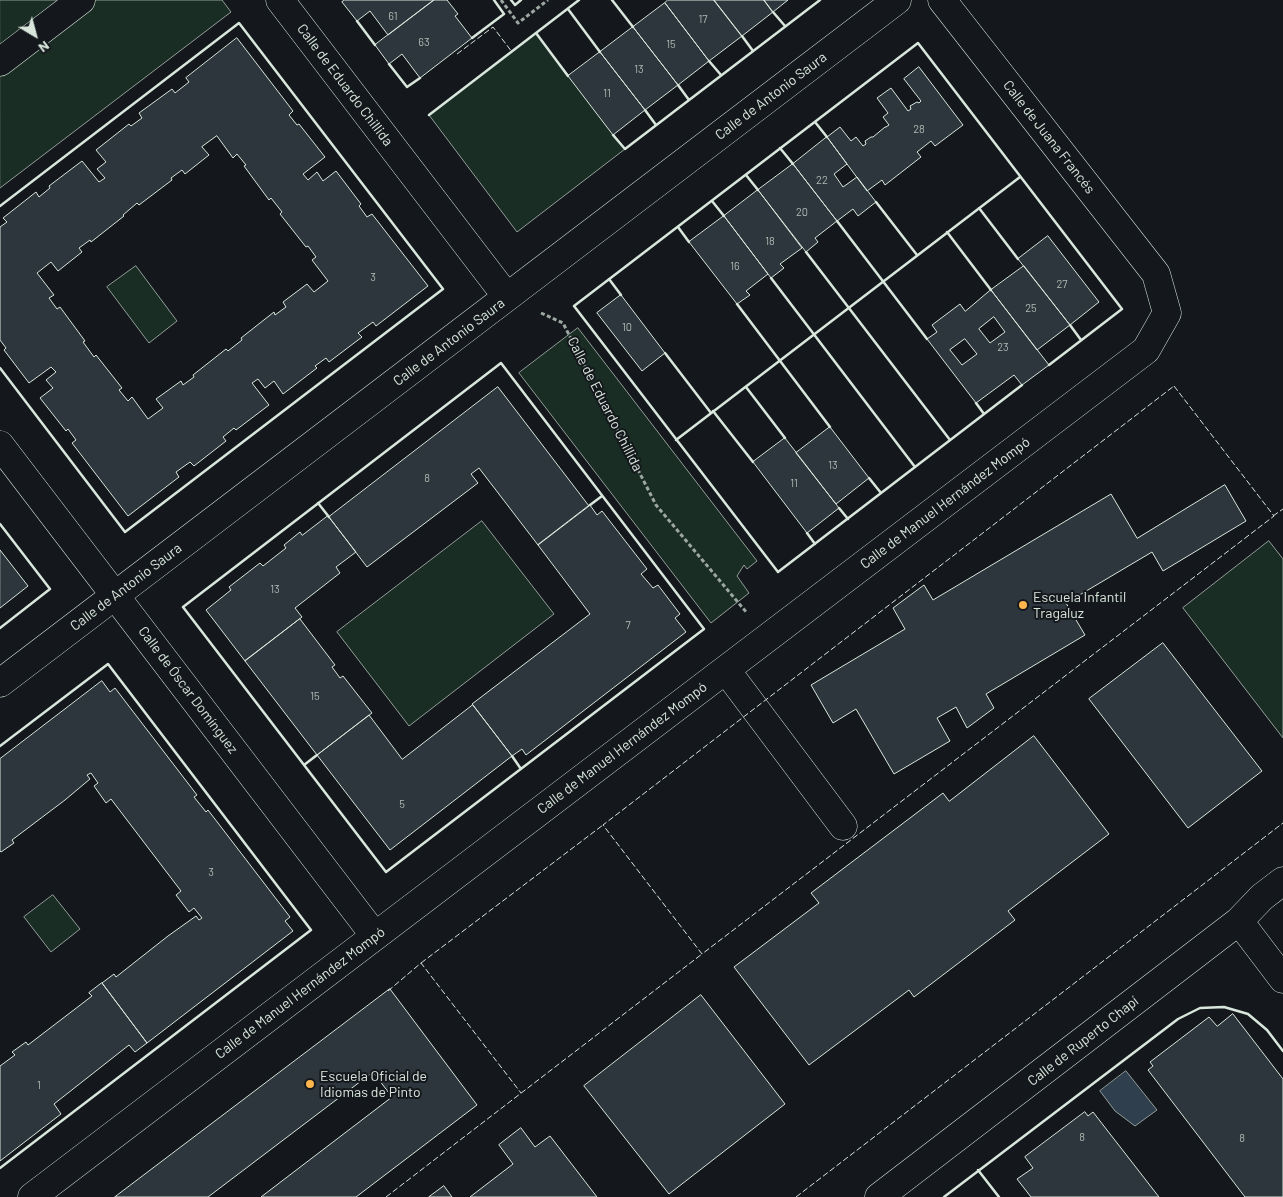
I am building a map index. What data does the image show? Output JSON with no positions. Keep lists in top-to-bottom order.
{
  "streets": {
    "street": [
      "Calle de Eduardo Chillida",
      "Calle de Antonio Saura",
      "Calle de Juana Francés",
      "Calle de Manuel Hernández Mompó",
      "Calle de Óscar Domínguez",
      "Calle de Ruperto Chapí"
    ]
  },
  "crossings": [
    ["Calle de Eduardo Chillida", "Calle de Antonio Saura"],
    ["Calle de Eduardo Chillida", "Calle de Manuel Hernández Mompó"],
    ["Calle de Antonio Saura", "Calle de Óscar Domínguez"],
    ["Calle de Juana Francés", "Calle de Manuel Hernández Mompó"],
    ["Calle de Manuel Hernández Mompó", "Calle de Óscar Domínguez"]
  ],
  "places": ["Escuela Infantil Tragaluz", "Escuela Oficial de Idiomas de Pinto"],
  "house_numbers": [
    "61",
    "17",
    "63",
    "15",
    "13",
    "11",
    "28",
    "22",
    "20",
    "18",
    "16",
    "3",
    "27",
    "25",
    "10",
    "23",
    "13",
    "8",
    "11",
    "13",
    "7",
    "15",
    "5",
    "3",
    "1",
    "8",
    "8"
  ],
  "north": "bottom right"
}
